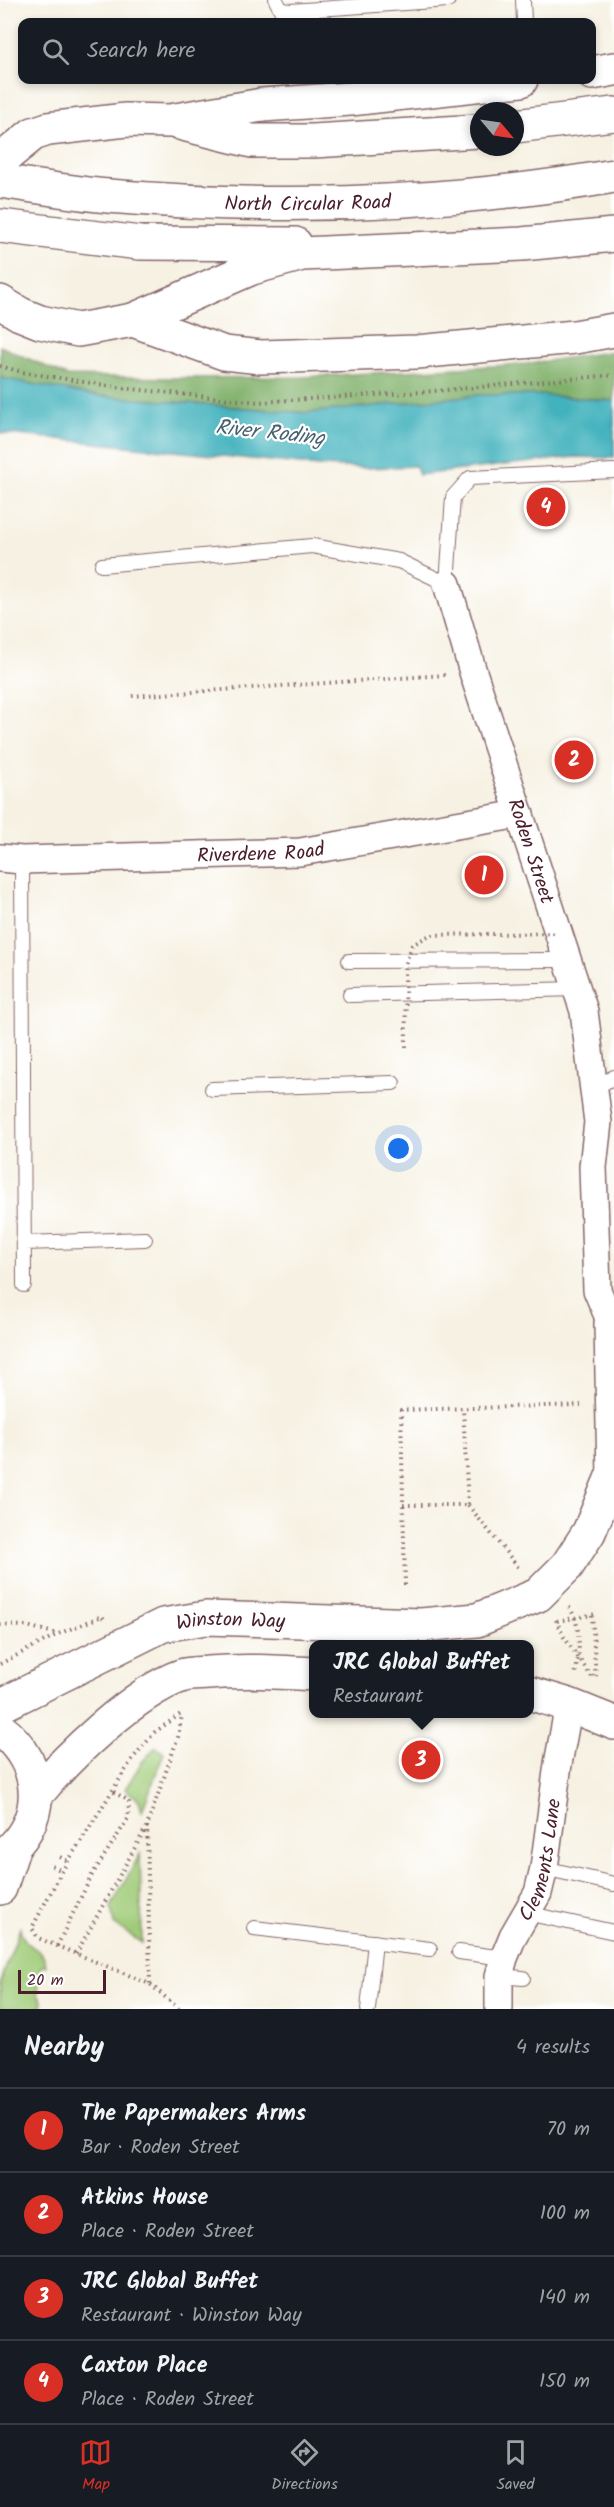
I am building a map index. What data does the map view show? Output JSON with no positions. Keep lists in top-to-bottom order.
{
  "streets": {
    "main road": ["North Circular Road", "Winston Way"],
    "street": ["Riverdene Road", "Roden Street", "Clements Lane"]
  },
  "crossings": [
    ["Riverdene Road", "Roden Street"]
  ],
  "water": ["River Roding"],
  "scale_bar": "20 m",
  "north": "bottom right",
  "page": {
    "search": "Search here",
    "pins": [
      "4",
      "2",
      "1",
      "3"
    ],
    "popup": ["JRC Global Buffet", "Restaurant"],
    "scale": "20 m",
    "heading": ["Nearby", "4 results"],
    "list": [
      {
        "mark": "1",
        "name": "The Papermakers Arms",
        "note": "Bar · Roden Street",
        "value": "70 m"
      },
      {
        "mark": "2",
        "name": "Atkins House",
        "note": "Place · Roden Street",
        "value": "100 m"
      },
      {
        "mark": "3",
        "name": "JRC Global Buffet",
        "note": "Restaurant · Winston Way",
        "value": "140 m"
      },
      {
        "mark": "4",
        "name": "Caxton Place",
        "note": "Place · Roden Street",
        "value": "150 m"
      }
    ],
    "nav": ["Map", "Directions", "Saved"]
  }
}
